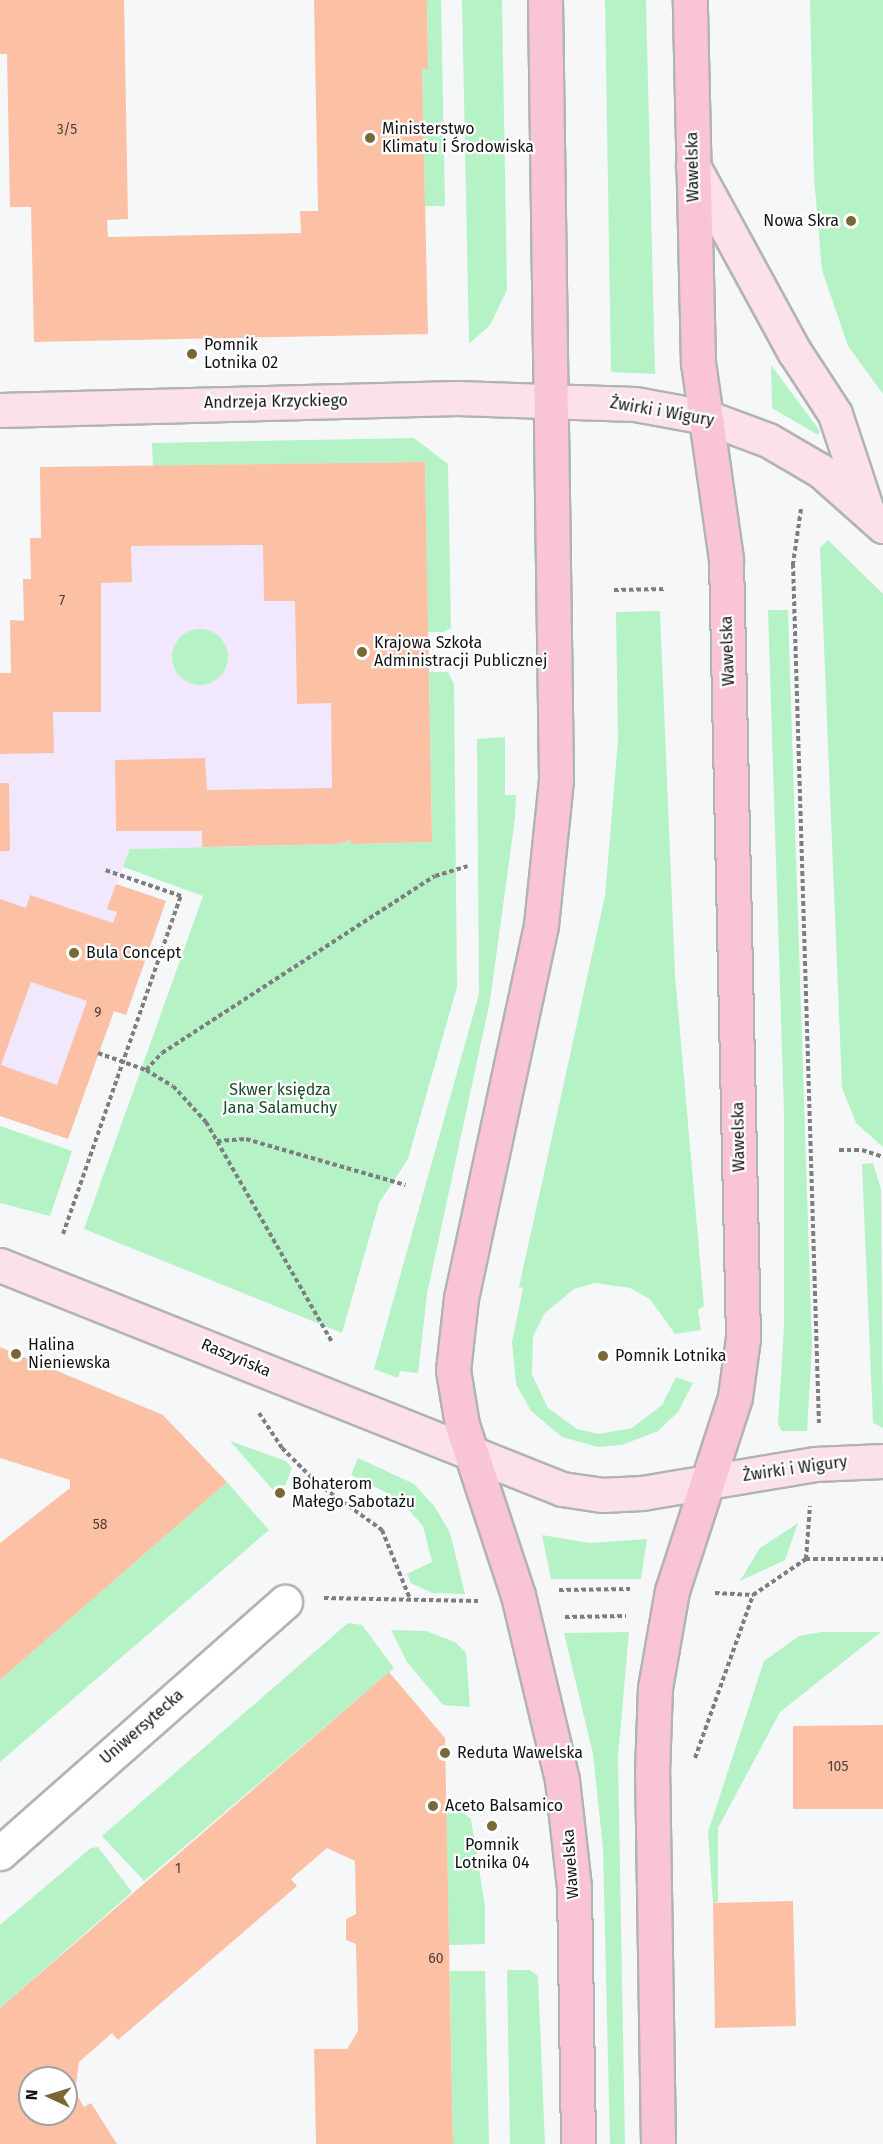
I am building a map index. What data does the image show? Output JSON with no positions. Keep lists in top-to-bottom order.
{
  "streets": {
    "main road": [
      "Wawelska",
      "Andrzeja Krzyckiego",
      "Żwirki i Wigury",
      "Raszyńska"
    ],
    "street": ["Uniwersytecka"]
  },
  "crossings": [
    ["Wawelska", "Andrzeja Krzyckiego"],
    ["Wawelska", "Żwirki i Wigury"],
    ["Wawelska", "Raszyńska"],
    ["Andrzeja Krzyckiego", "Żwirki i Wigury"],
    ["Żwirki i Wigury", "Raszyńska"]
  ],
  "parks": ["Skwer księdza Jana Salamuchy"],
  "places": [
    "Ministerstwo Klimatu i Środowiska",
    "Nowa Skra",
    "Pomnik Lotnika 02",
    "Krajowa Szkoła Administracji Publicznej",
    "Bula Concept",
    "Halina Nieniewska",
    "Pomnik Lotnika",
    "Bohaterom Małego Sabotażu",
    "Reduta Wawelska",
    "Aceto Balsamico",
    "Pomnik Lotnika 04"
  ],
  "house_numbers": [
    "3/5",
    "7",
    "9",
    "58",
    "105",
    "1",
    "60"
  ],
  "north": "left"
}
